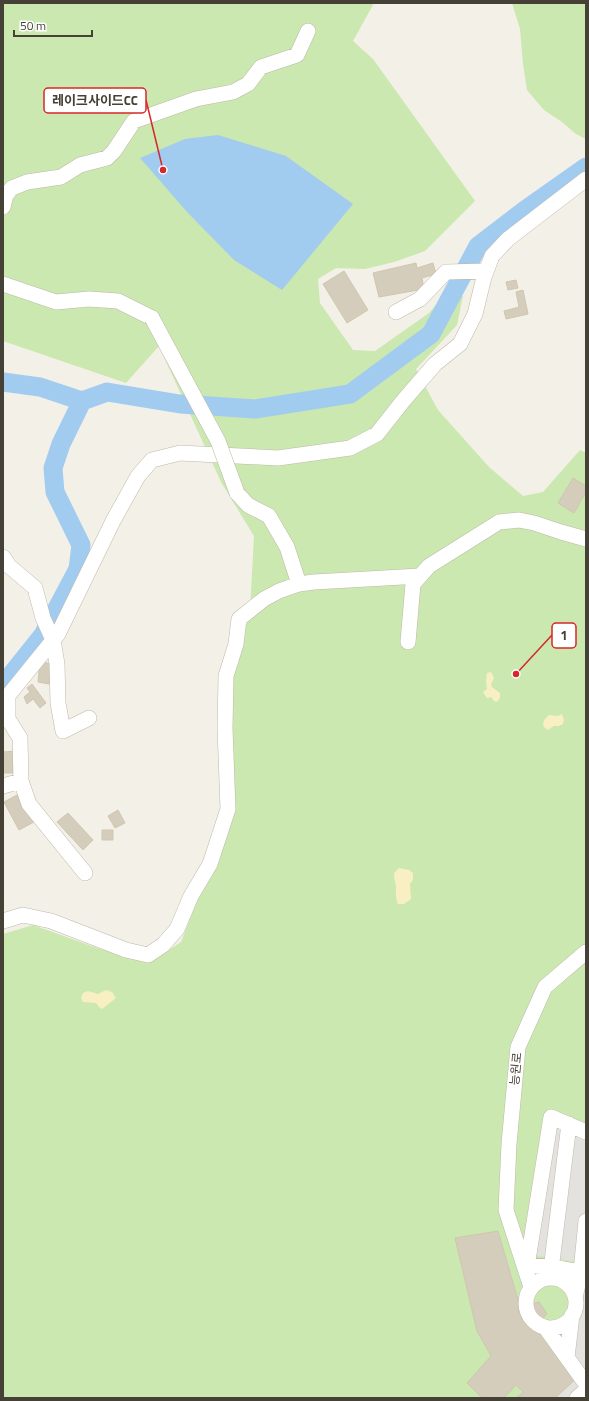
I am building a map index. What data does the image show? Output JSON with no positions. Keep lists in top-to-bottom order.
{
  "streets": {
    "street": ["능원로"]
  },
  "places": ["레이크사이드CC", "1"],
  "scale_bar": "50 m"
}
